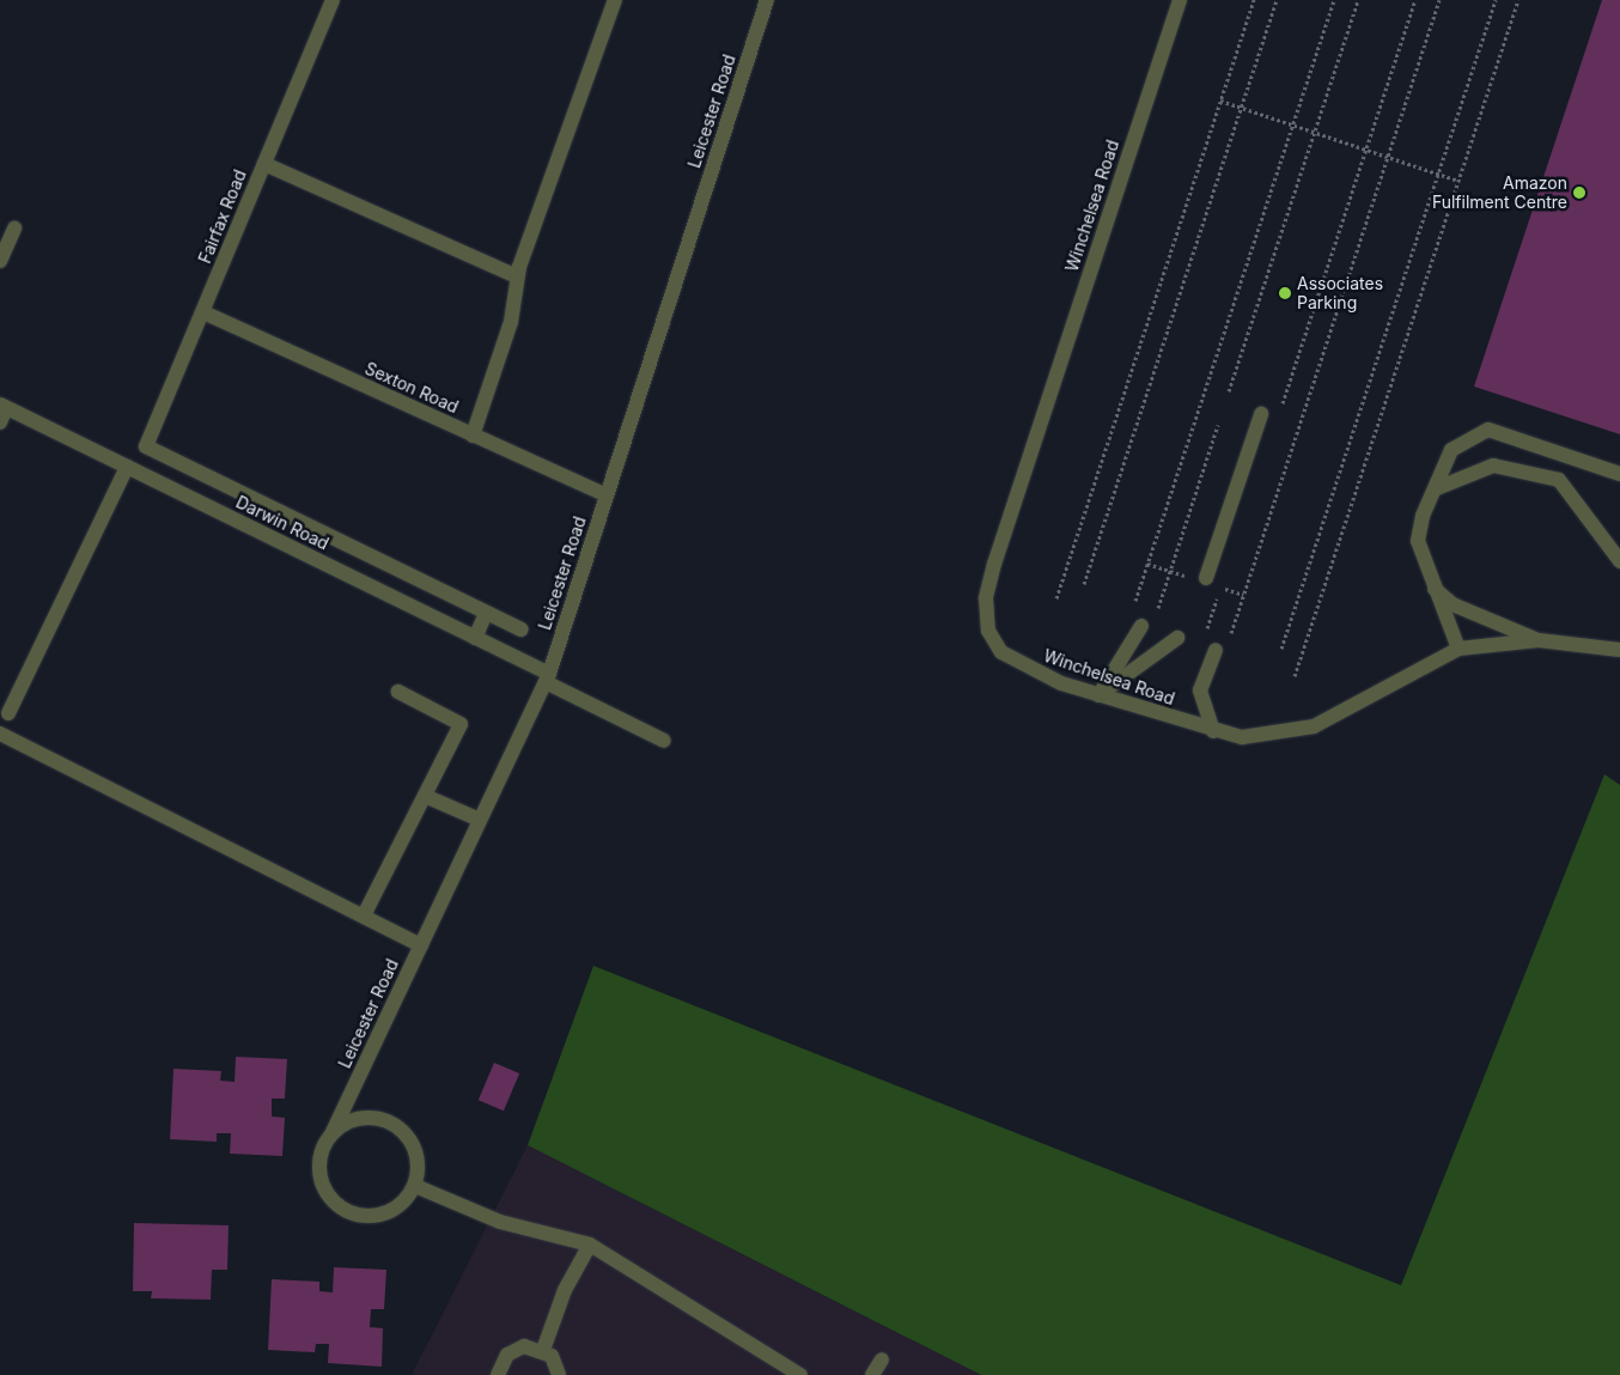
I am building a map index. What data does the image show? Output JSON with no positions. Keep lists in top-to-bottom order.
{
  "streets": {
    "street": [
      "Leicester Road",
      "Winchelsea Road",
      "Fairfax Road",
      "Sexton Road",
      "Darwin Road"
    ]
  },
  "crossings": [
    ["Leicester Road", "Sexton Road"],
    ["Leicester Road", "Darwin Road"],
    ["Fairfax Road", "Sexton Road"]
  ],
  "places": ["Amazon Fulfilment Centre", "Associates Parking"]
}
